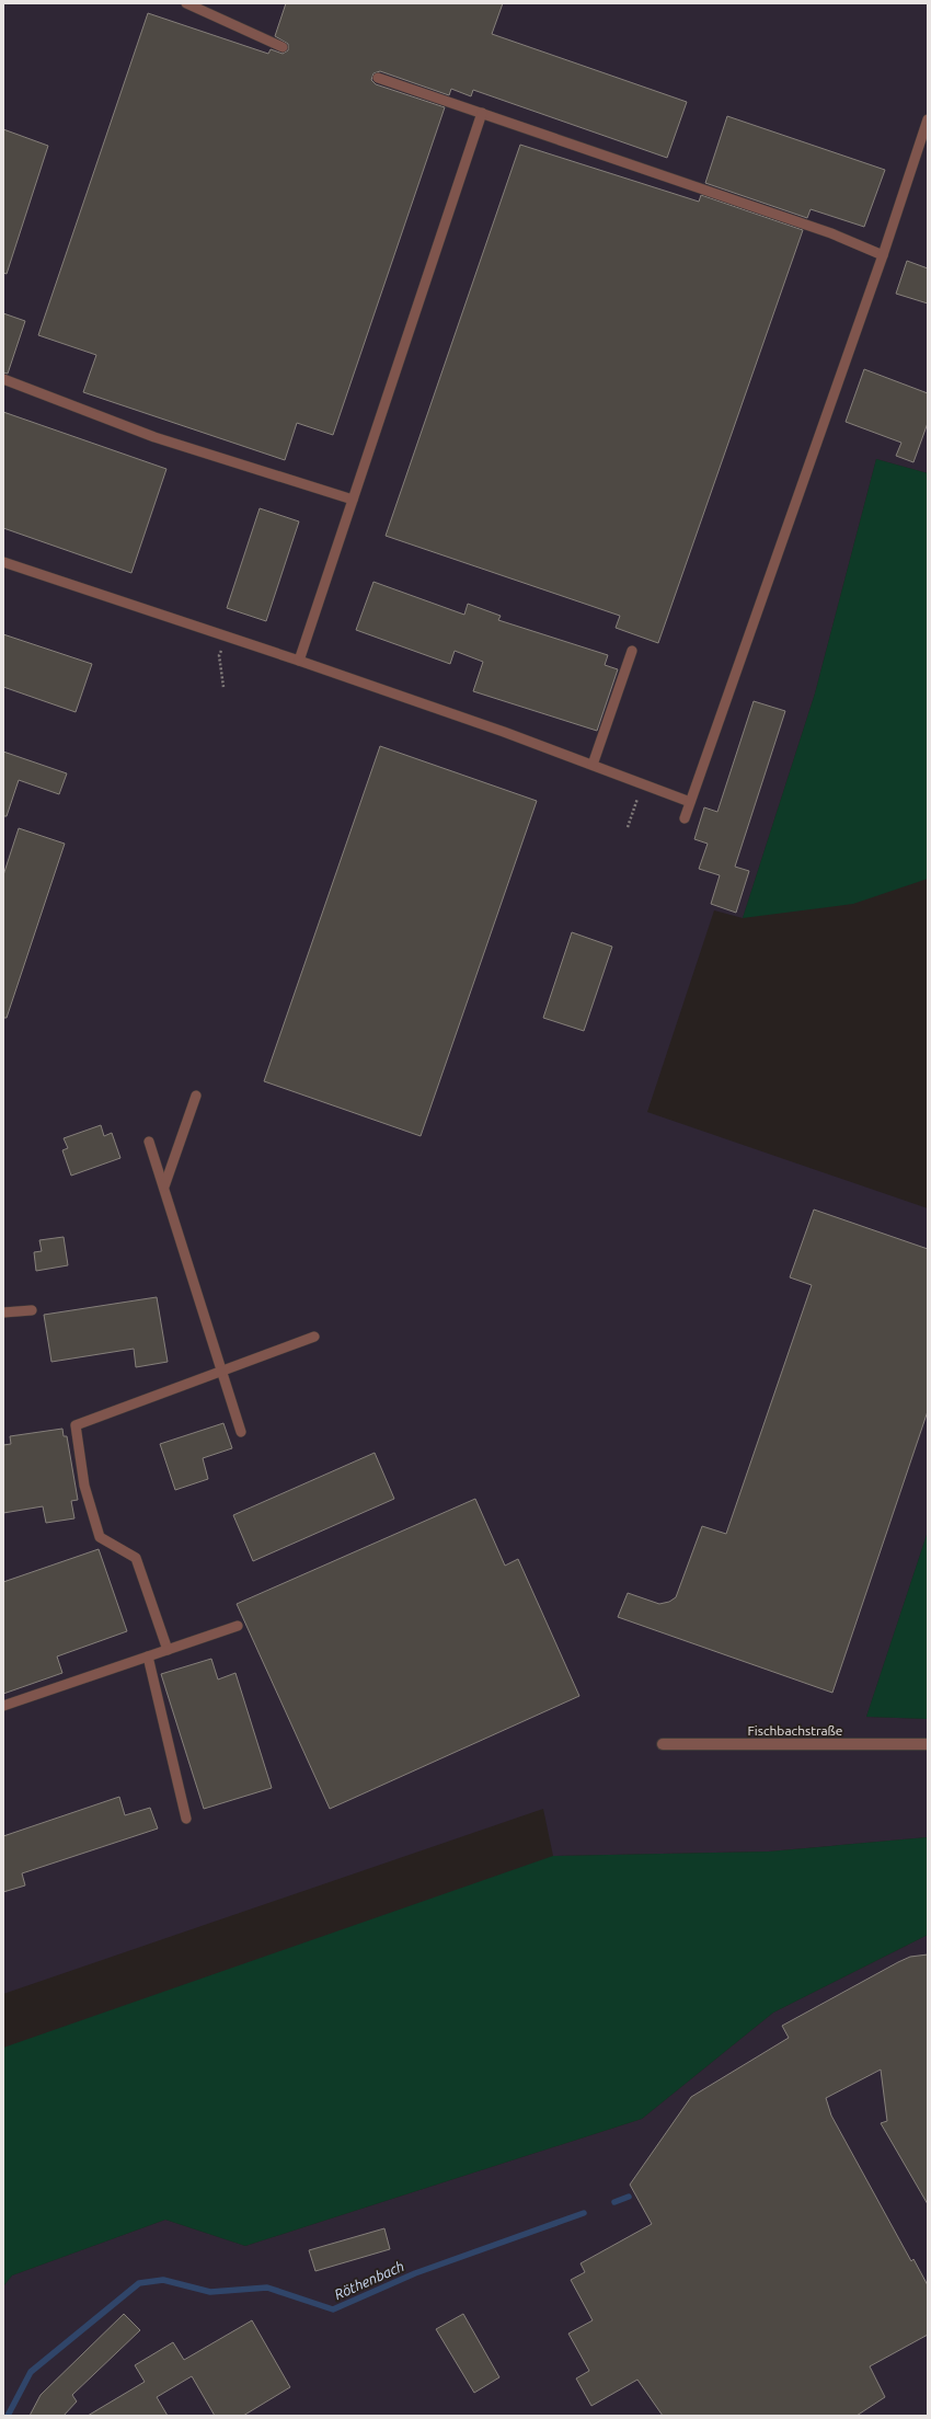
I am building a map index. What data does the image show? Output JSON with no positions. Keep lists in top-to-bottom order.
{
  "streets": {
    "street": ["Fischbachstraße"]
  },
  "water": ["Röthenbach"]
}
